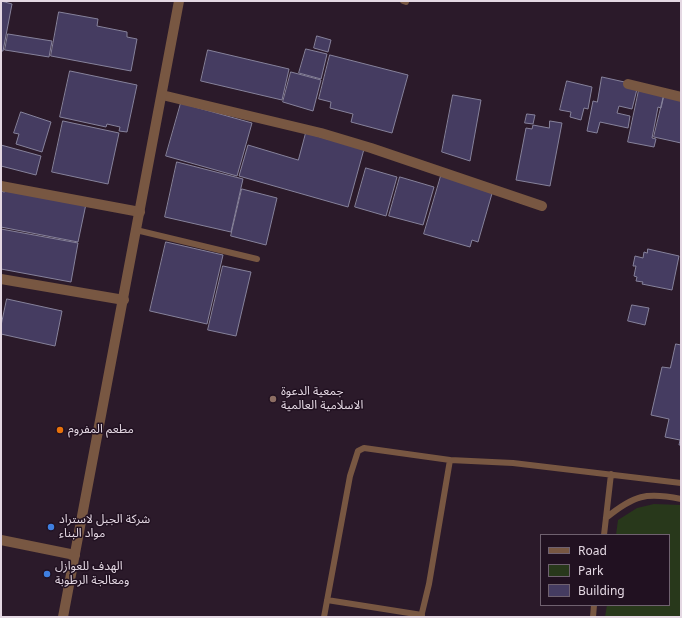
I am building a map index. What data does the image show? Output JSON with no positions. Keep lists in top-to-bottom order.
{
  "places": [
    "جمعية الدعوة الاسلامية العالمية",
    "مطعم المفروم",
    "شركة الجبل لاستراد مواد البناء",
    "الهدف للعوازل ومعالجة الرطوبة"
  ],
  "legend": ["Road", "Park", "Building"]
}
